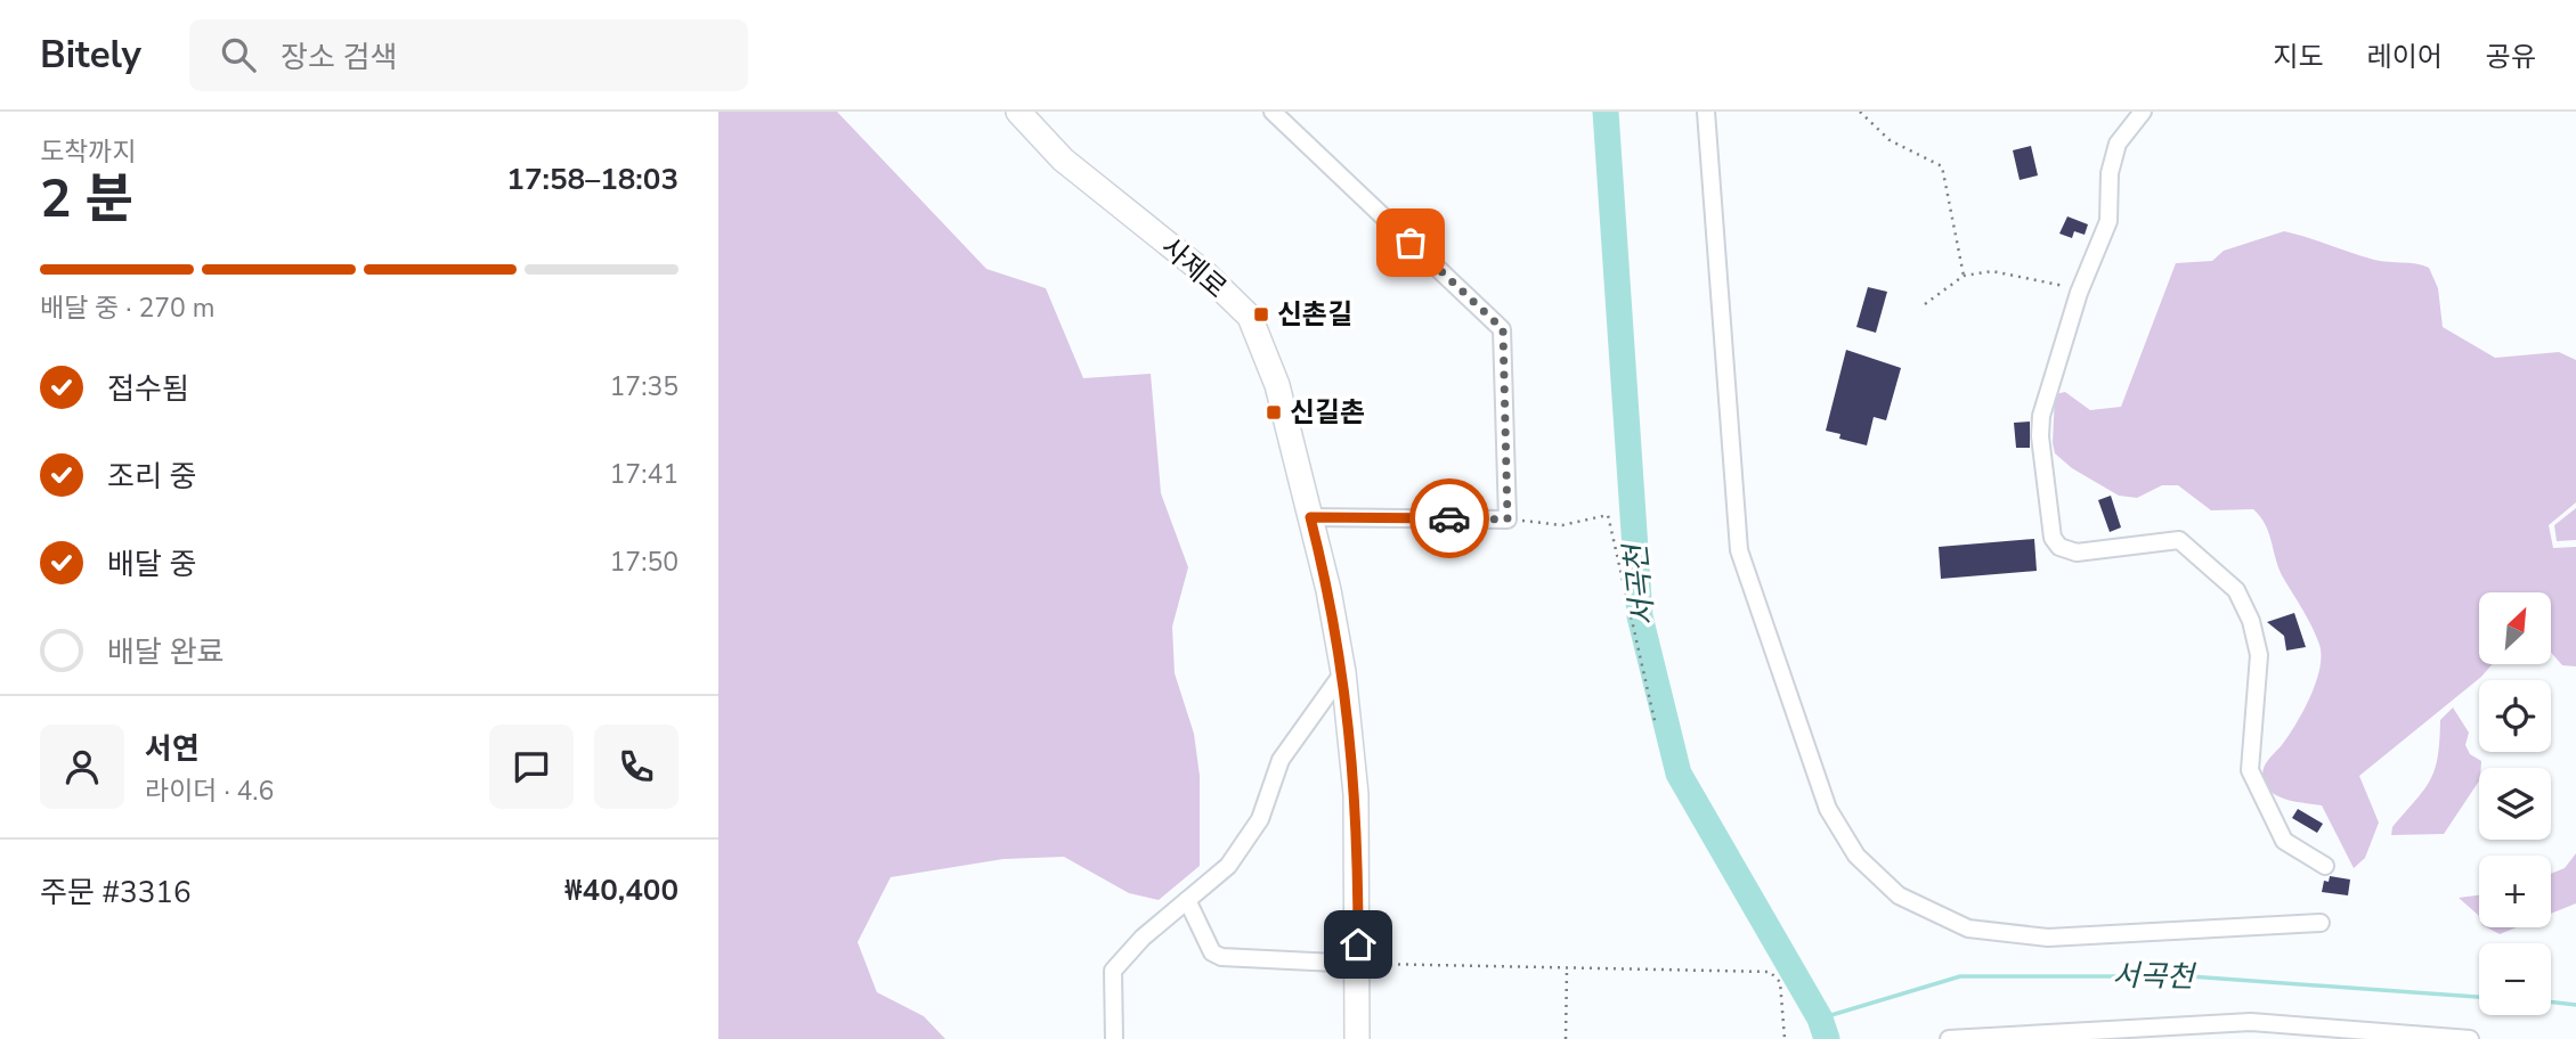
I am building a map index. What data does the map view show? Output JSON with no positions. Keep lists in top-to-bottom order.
{
  "streets": {
    "street": ["사제로"]
  },
  "water": ["서곡천"],
  "places": {
    "transit": ["신촌길", "신길촌"]
  },
  "north": "top right",
  "page": {
    "header": "Bitely",
    "search": "장소 검색",
    "nav": ["지도", "레이어", "공유"],
    "heading": ["2 분", "도착까지", "17:58–18:03"],
    "panel": [
      "서연",
      "라이더 · 4.6",
      "주문 #3316",
      "₩40,400"
    ],
    "bar": "배달 중 · 270 m",
    "list": [
      ["접수됨", "17:35"],
      ["조리 중", "17:41"],
      ["배달 중", "17:50"],
      "배달 완료"
    ],
    "map_buttons": ["+", "−"]
  }
}
